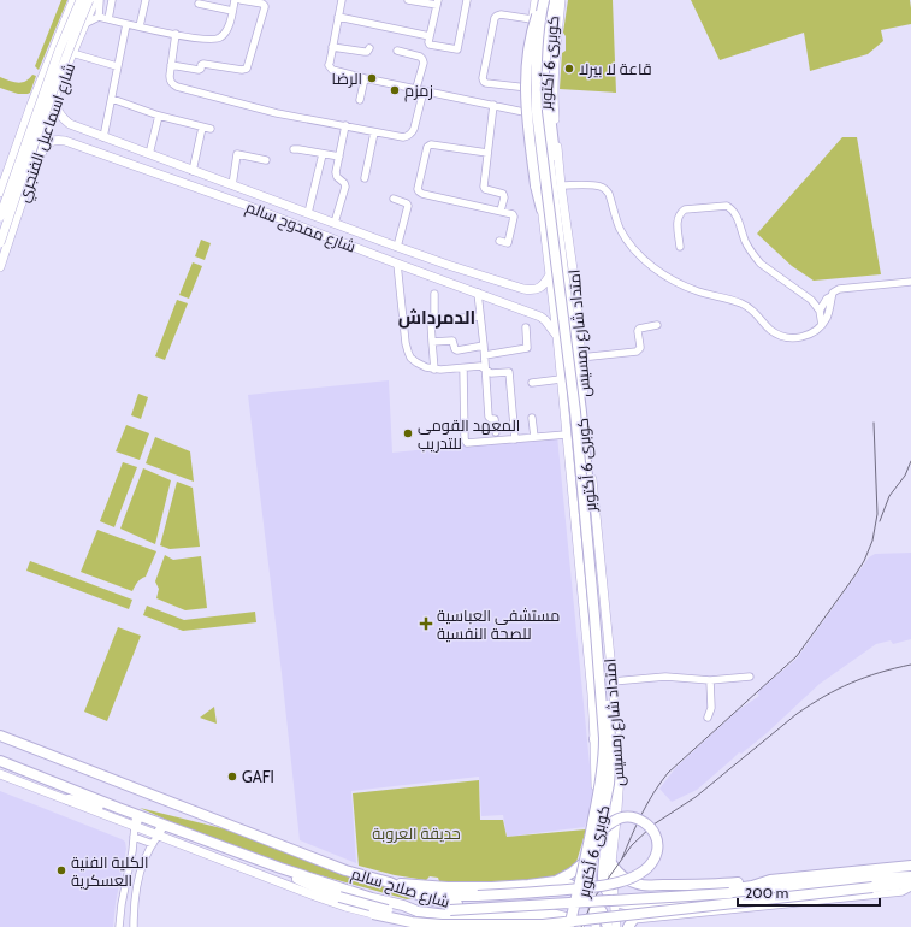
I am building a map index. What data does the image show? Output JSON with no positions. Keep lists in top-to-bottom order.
{
  "streets": {
    "highway": ["كوبرى 6 أكتوبر", "شارع صلاح سالم"],
    "main road": ["شارع اسماعيل الفنجري", "شارع ممدوح سالم", "امتداد شارع رمسيس"]
  },
  "crossings": [
    ["كوبرى 6 أكتوبر", "امتداد شارع رمسيس"],
    ["شارع اسماعيل الفنجري", "شارع ممدوح سالم"],
    ["شارع ممدوح سالم", "امتداد شارع رمسيس"]
  ],
  "districts": ["الدمرداش"],
  "parks": ["حديقة العروبة"],
  "places": {
    "other": [
      "قاعة لا بيرلا",
      "الرضا",
      "زمزم",
      "المعهد القومى للتدريب",
      "GAFI",
      "الكلية الفنية العسكرية"
    ],
    "health": ["مستشفى العباسية للصحة النفسية"]
  },
  "scale_bar": "200 m"
}
